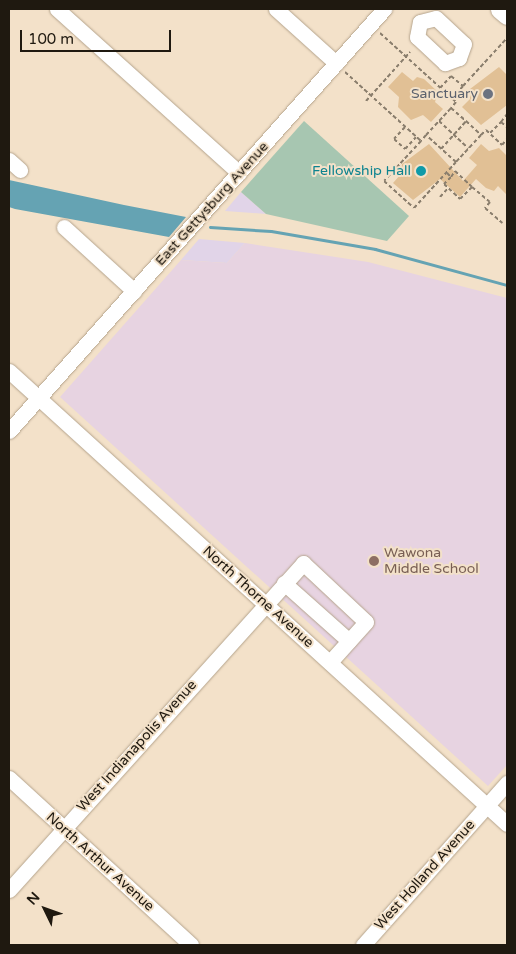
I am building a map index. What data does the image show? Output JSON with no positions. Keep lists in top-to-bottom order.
{
  "streets": {
    "street": [
      "East Gettysburg Avenue",
      "North Thorne Avenue",
      "West Indianapolis Avenue",
      "North Arthur Avenue",
      "West Holland Avenue"
    ]
  },
  "crossings": [
    ["East Gettysburg Avenue", "North Thorne Avenue"],
    ["North Thorne Avenue", "West Indianapolis Avenue"],
    ["North Thorne Avenue", "West Holland Avenue"],
    ["West Indianapolis Avenue", "North Arthur Avenue"]
  ],
  "places": ["Sanctuary", "Fellowship Hall", "Wawona Middle School"],
  "scale_bar": "100 m",
  "north": "top left"
}
